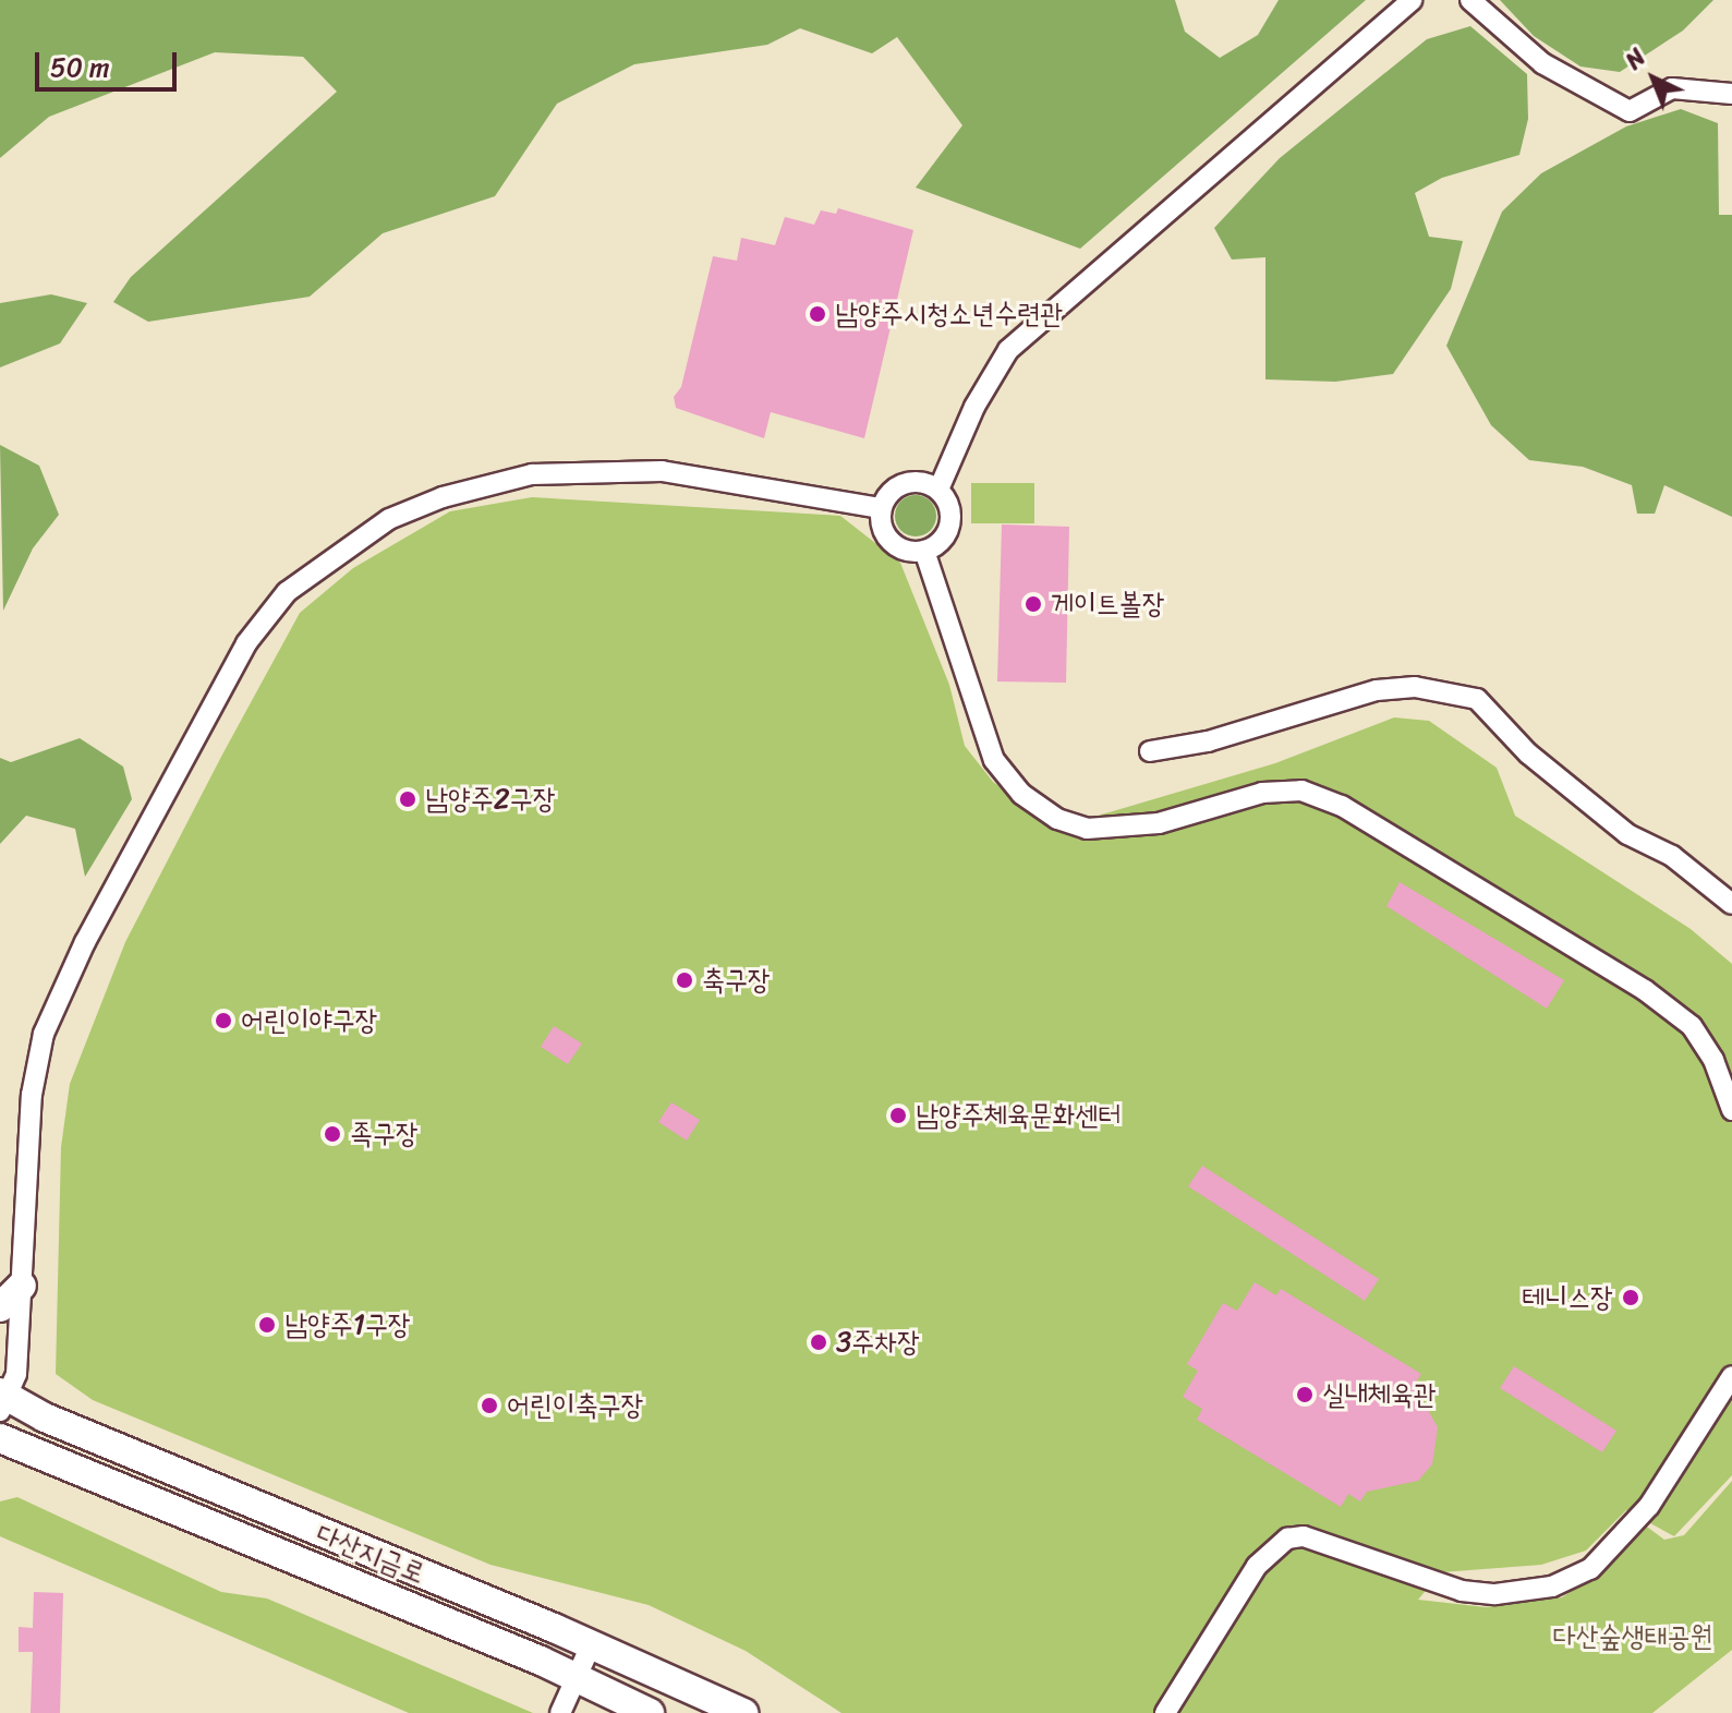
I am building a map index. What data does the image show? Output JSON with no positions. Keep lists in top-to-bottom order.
{
  "streets": {
    "street": ["다산지금로"]
  },
  "parks": ["다산숲생태공원"],
  "places": [
    "남양주시청소년수련관",
    "게이트볼장",
    "남양주2구장",
    "축구장",
    "어린이야구장",
    "남양주체육문화센터",
    "족구장",
    "테니스장",
    "남양주1구장",
    "3주차장",
    "실내체육관",
    "어린이축구장"
  ],
  "scale_bar": "50 m",
  "north": "top left"
}
